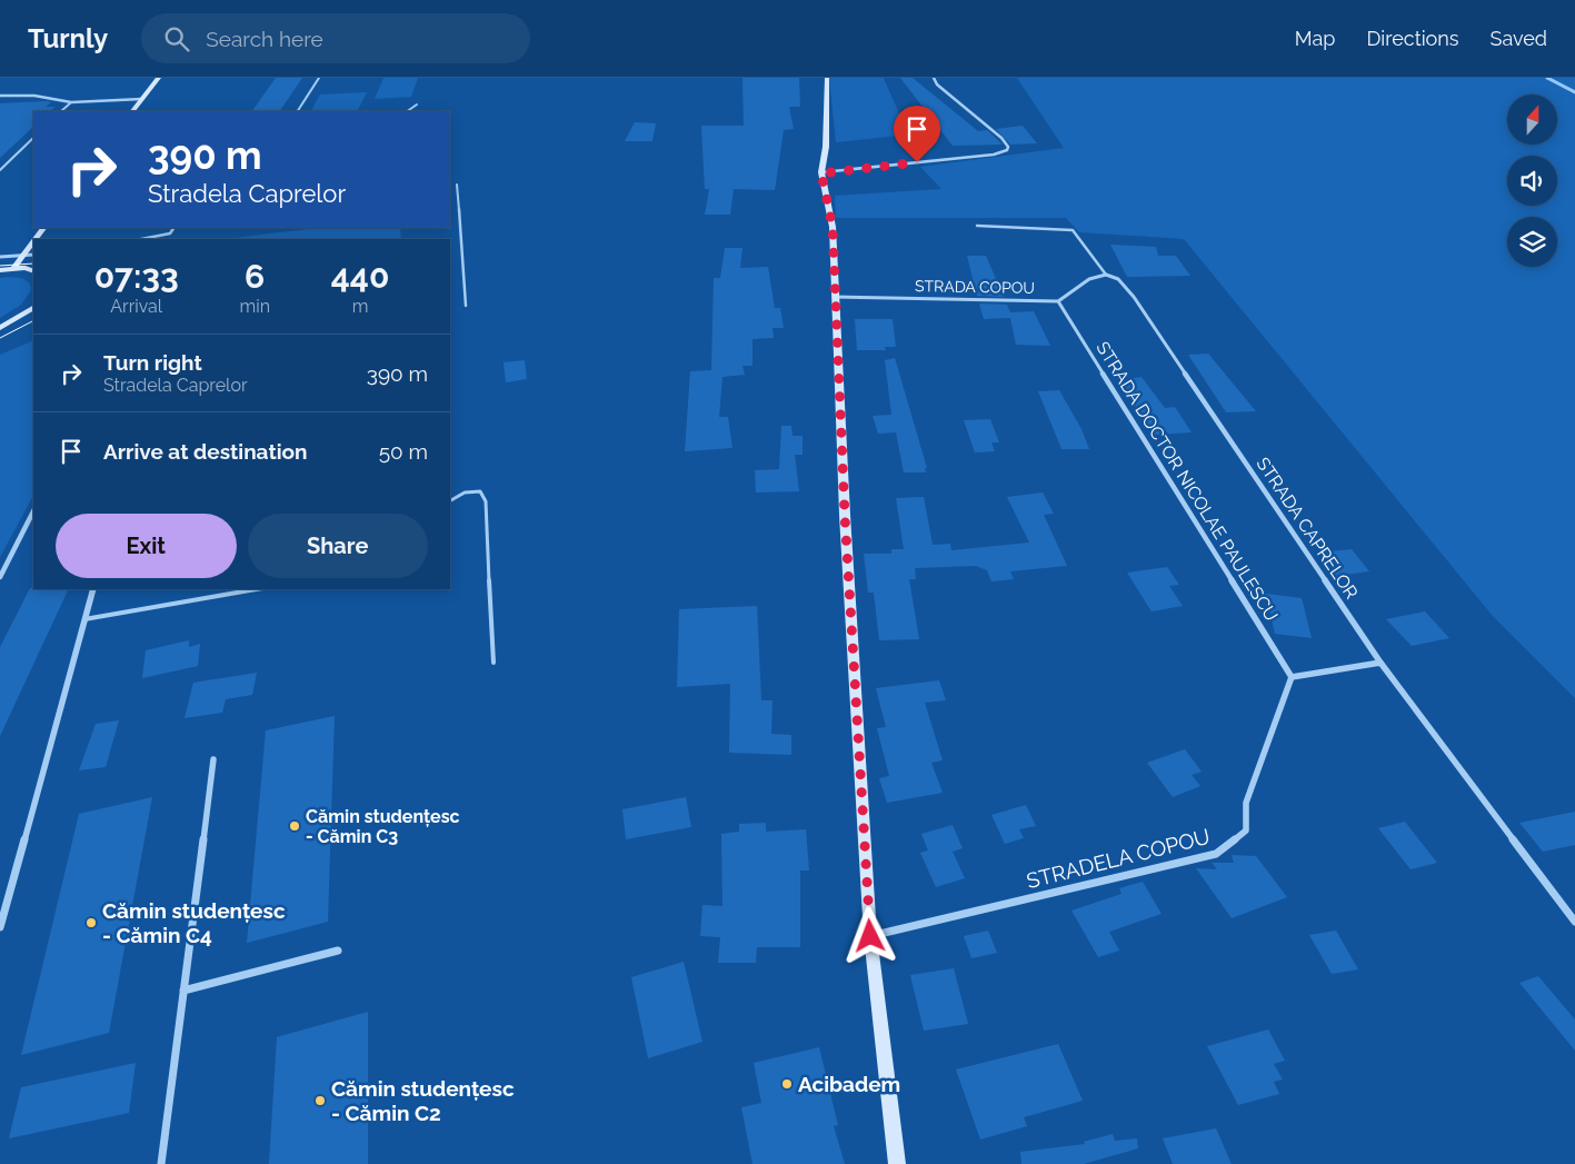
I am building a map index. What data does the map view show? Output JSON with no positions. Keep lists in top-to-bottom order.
{
  "streets": {
    "street": [
      "STRADA COPOU",
      "STRADA DOCTOR NICOLAE PAULESCU",
      "STRADA CAPRELOR",
      "STRADELA COPOU"
    ]
  },
  "crossings": [
    ["STRADA COPOU", "STRADA DOCTOR NICOLAE PAULESCU"],
    ["STRADA COPOU", "STRADA CAPRELOR"],
    ["STRADA DOCTOR NICOLAE PAULESCU", "STRADELA COPOU"]
  ],
  "places": [
    "Cămin studențesc - Cămin C3",
    "Cămin studențesc - Cămin C4",
    "Acibadem",
    "Cămin studențesc - Cămin C2"
  ],
  "north": "top",
  "page": {
    "header": "Turnly",
    "search": "Search here",
    "nav": ["Map", "Directions", "Saved"],
    "turn": ["390 m", "Stradela Caprelor"],
    "eta": [
      "07:33",
      "Arrival",
      "6",
      "min",
      "440",
      "m"
    ],
    "list": [
      {
        "name": "Turn right",
        "note": "Stradela Caprelor",
        "value": "390 m"
      },
      {
        "name": "Arrive at destination",
        "value": "50 m"
      }
    ],
    "buttons": ["Exit", "Share"]
  }
}
